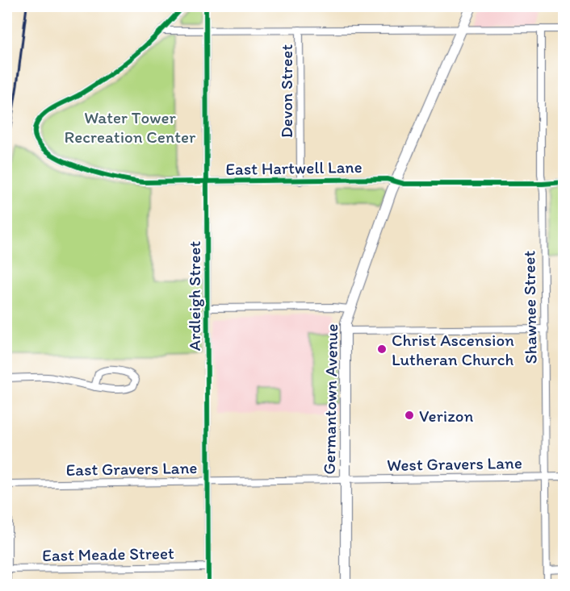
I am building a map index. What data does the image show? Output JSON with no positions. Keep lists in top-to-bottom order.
{
  "streets": {
    "main road": ["Germantown Avenue"],
    "street": [
      "Devon Street",
      "East Hartwell Lane",
      "Ardleigh Street",
      "Shawnee Street",
      "West Gravers Lane",
      "East Gravers Lane",
      "East Meade Street"
    ]
  },
  "crossings": [
    ["Devon Street", "East Hartwell Lane"],
    ["East Hartwell Lane", "Ardleigh Street"],
    ["East Hartwell Lane", "Shawnee Street"],
    ["East Hartwell Lane", "Germantown Avenue"],
    ["Ardleigh Street", "East Gravers Lane"],
    ["Ardleigh Street", "East Meade Street"],
    ["Shawnee Street", "West Gravers Lane"],
    ["Germantown Avenue", "West Gravers Lane"],
    ["Germantown Avenue", "East Gravers Lane"],
    ["West Gravers Lane", "East Gravers Lane"]
  ],
  "parks": ["Water Tower Recreation Center"],
  "places": ["Christ Ascension Lutheran Church", "Verizon"]
}
